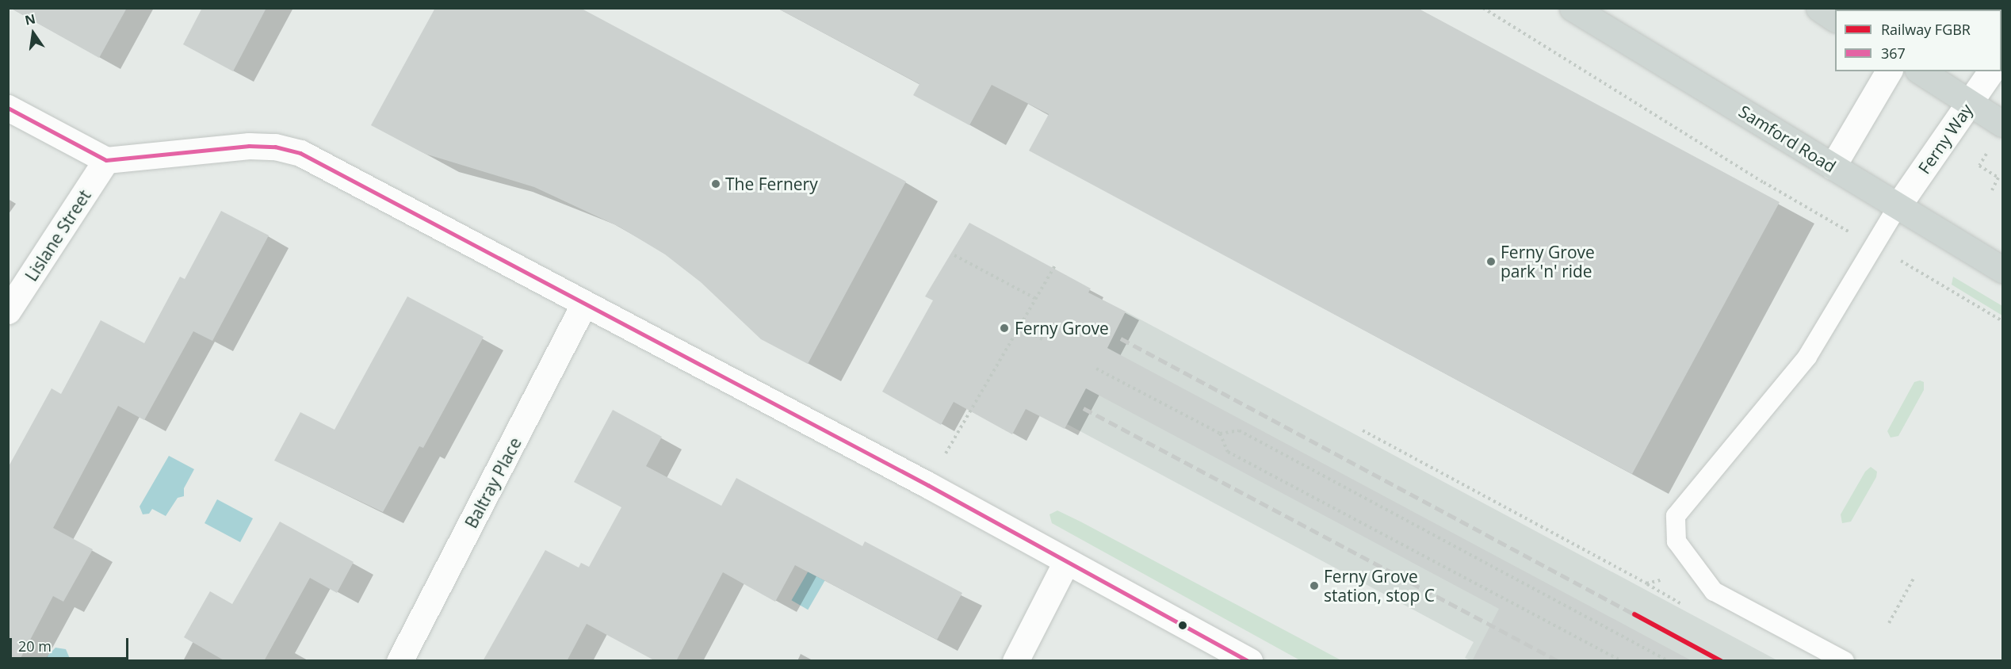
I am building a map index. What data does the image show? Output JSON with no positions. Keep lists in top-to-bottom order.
{
  "streets": {
    "main road": ["Samford Road"],
    "street": ["Ferny Way", "Lislane Street", "Baltray Place"]
  },
  "crossings": [
    ["Samford Road", "Ferny Way"]
  ],
  "places": [
    "The Fernery",
    "Ferny Grove park 'n' ride",
    "Ferny Grove",
    "Ferny Grove station, stop C"
  ],
  "lines": ["transit line 367", "rail line FGBR"],
  "legend": ["Railway FGBR", "367"],
  "scale_bar": "20 m",
  "north": "top"
}
